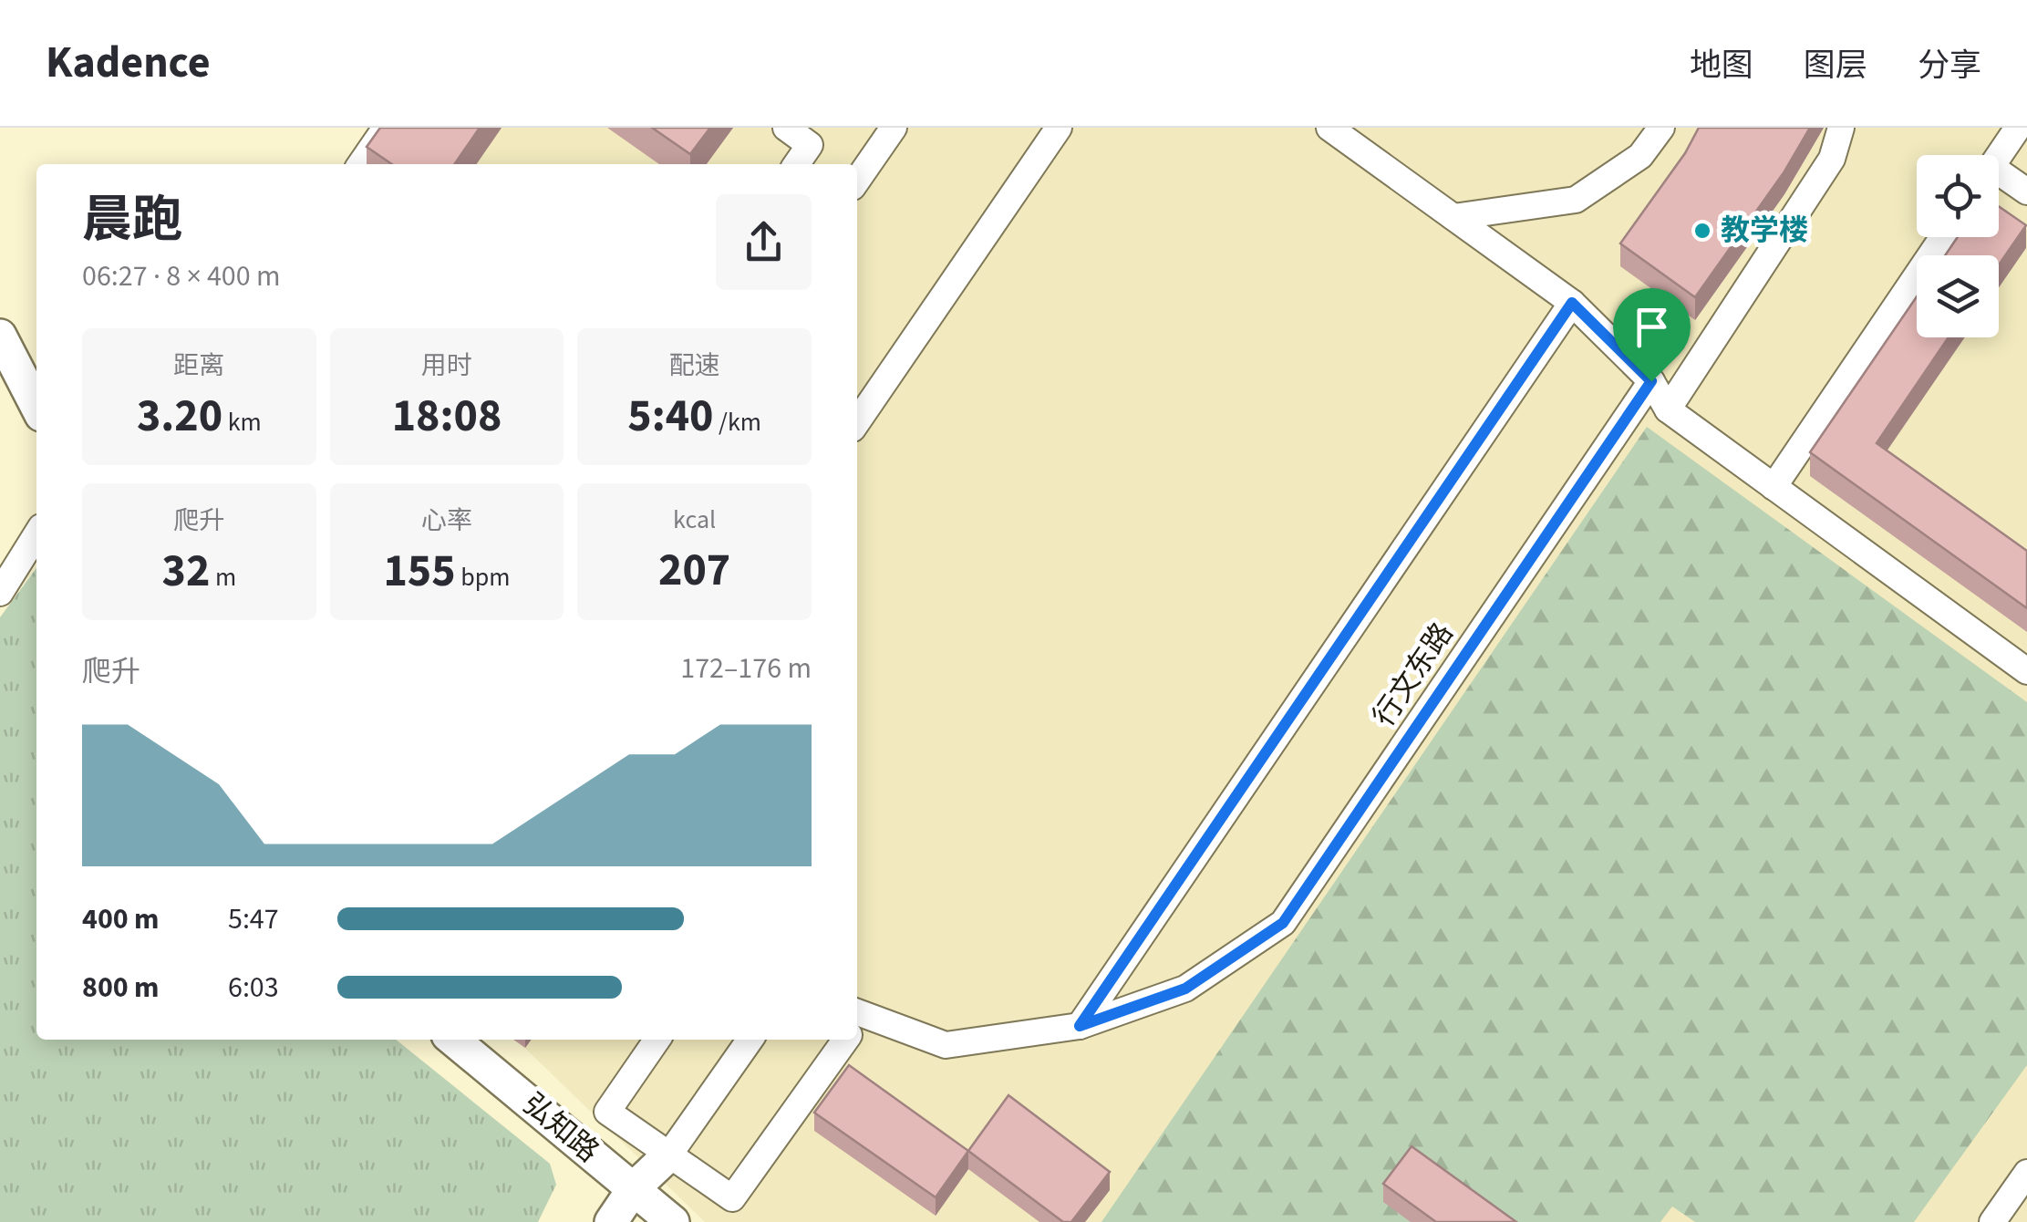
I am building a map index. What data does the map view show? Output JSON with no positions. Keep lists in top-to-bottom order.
{
  "streets": {
    "street": ["行文东路", "弘知路"]
  },
  "places": ["教学楼"],
  "page": {
    "header": "Kadence",
    "nav": ["地图", "图层", "分享"],
    "heading": ["晨跑", "06:27 · 8 × 400 m"],
    "stats": [
      ["距离", "3.20 km"],
      ["用时", "18:08"],
      ["配速", "5:40 /km"],
      ["爬升", "32 m"],
      ["心率", "155 bpm"],
      ["kcal", "207"]
    ],
    "chart": ["爬升", "172–176 m"],
    "list": [
      {
        "name": "400 m",
        "note": "5:47"
      },
      {
        "name": "800 m",
        "note": "6:03"
      }
    ]
  }
}
